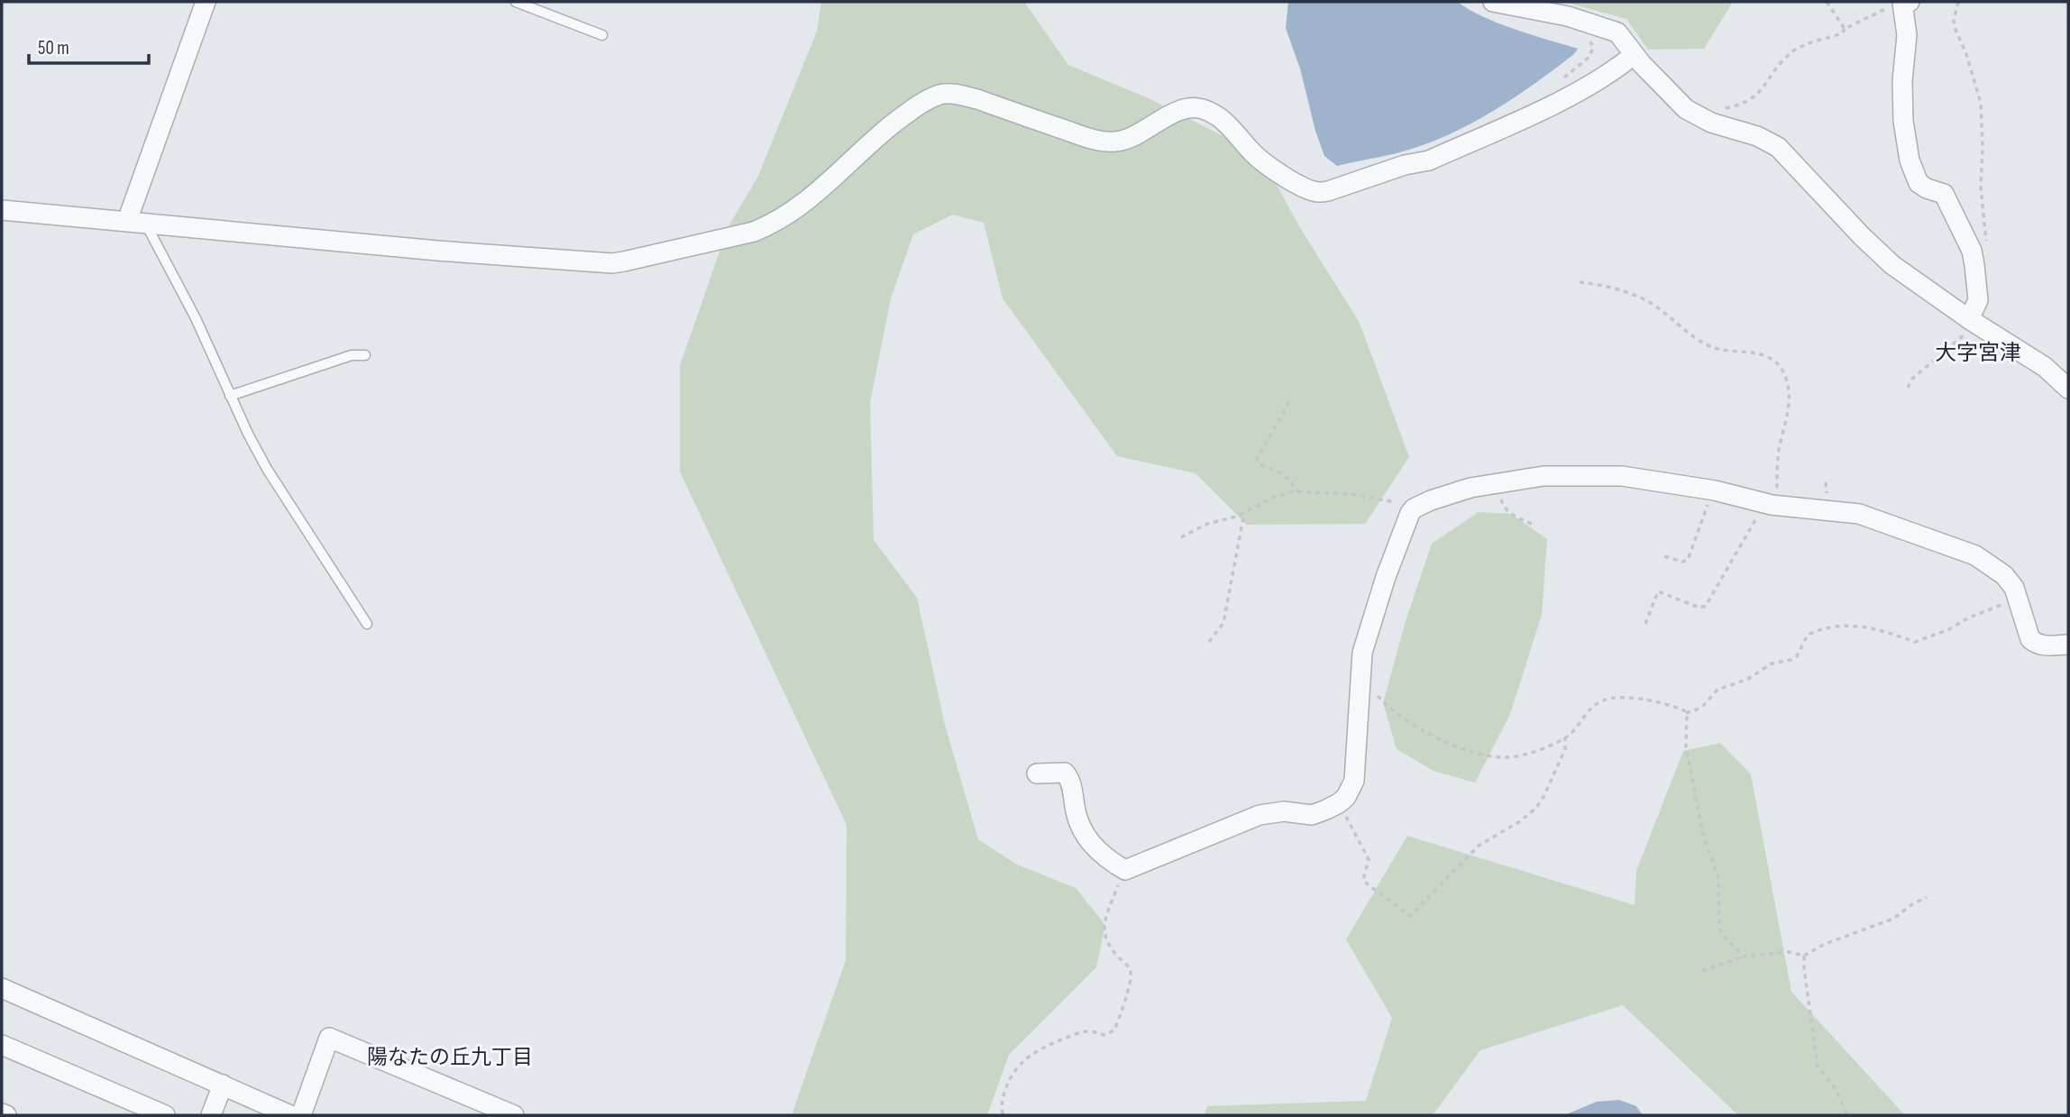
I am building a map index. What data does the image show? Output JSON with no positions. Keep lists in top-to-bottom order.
{
  "districts": ["大字宮津", "陽なたの丘九丁目"],
  "scale_bar": "50 m"
}
